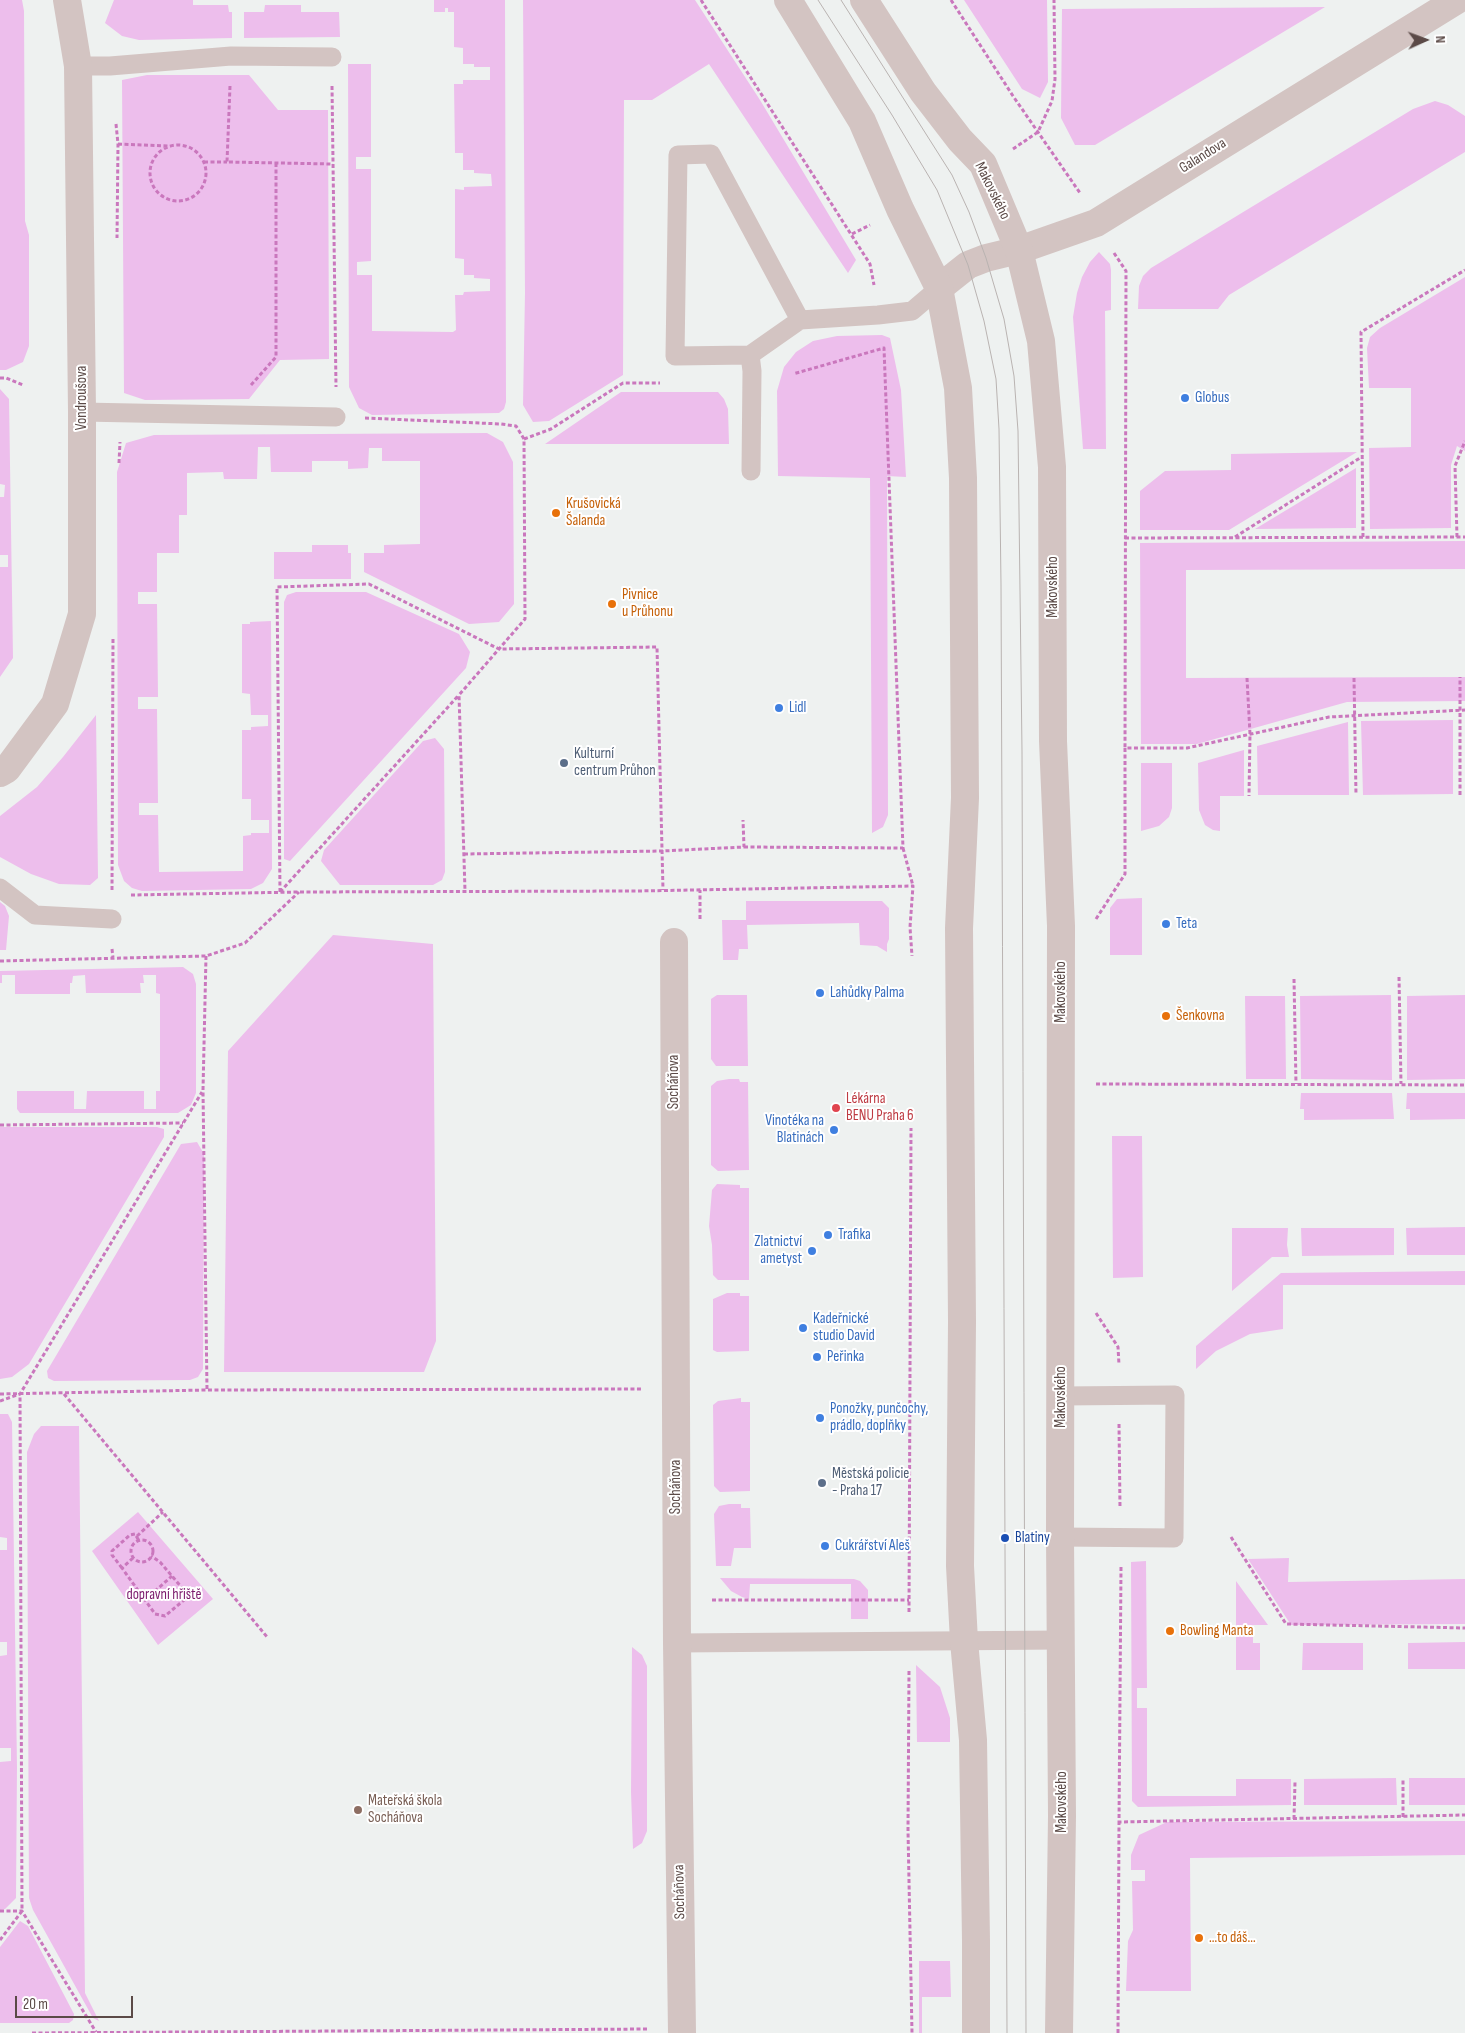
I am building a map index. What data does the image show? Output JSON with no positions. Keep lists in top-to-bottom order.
{
  "streets": {
    "street": [
      "Galandova",
      "Makovského",
      "Vondroušova",
      "Socháňova"
    ]
  },
  "crossings": [
    ["Galandova", "Makovského"]
  ],
  "parks": ["dopravní hřiště"],
  "places": [
    "Globus",
    "Krušovická Šalanda",
    "Pivnice u Průhonu",
    "Lidl",
    "Kulturní centrum Průhon",
    "Teta",
    "Lahůdky Palma",
    "Šenkovna",
    "Lékárna BENU Praha 6",
    "Vinotéka na Blatinách",
    "Trafika",
    "Zlatnictví ametyst",
    "Kadeřnické studio David",
    "Peřinka",
    "Ponožky, punčochy, prádlo, doplňky",
    "Městská policie - Praha 17",
    "Blatiny",
    "Cukrářství Aleš",
    "Bowling Manta",
    "Mateřská škola Socháňova",
    "…to dáš…"
  ],
  "scale_bar": "20 m",
  "north": "right"
}
